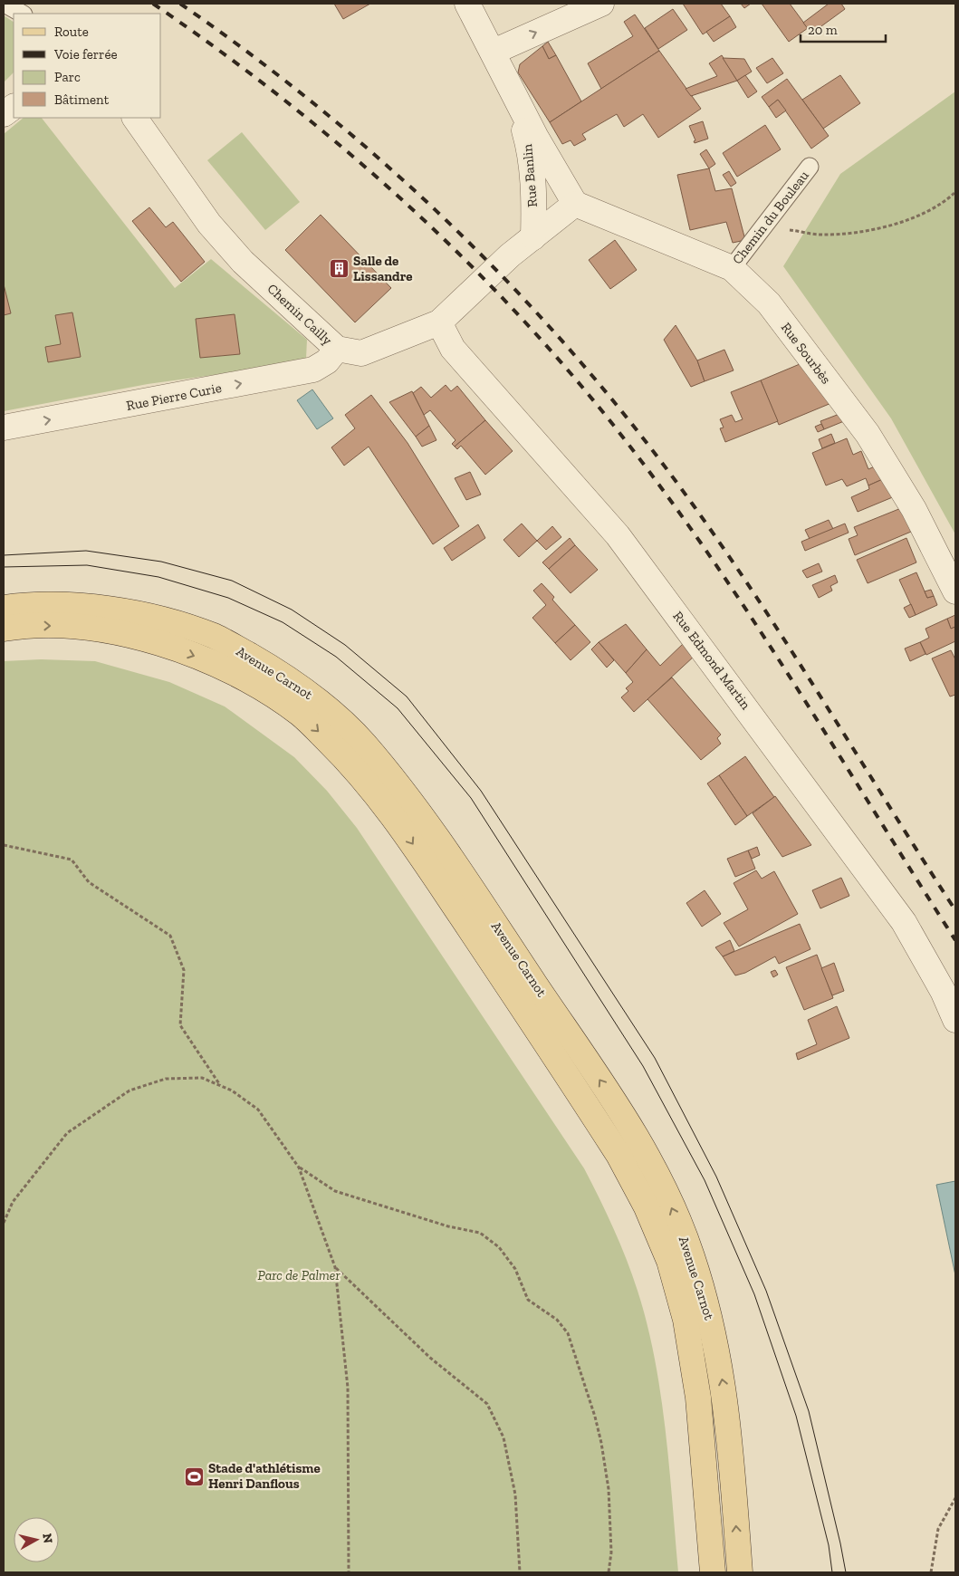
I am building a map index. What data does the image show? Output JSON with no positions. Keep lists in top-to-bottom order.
{
  "streets": {
    "main road": ["Avenue Carnot"],
    "street": [
      "Rue Banlin",
      "Chemin Cailly",
      "Rue Sourbès",
      "Rue Pierre Curie",
      "Rue Edmond Martin"
    ],
    "lane": ["Chemin du Bouleau"]
  },
  "crossings": [
    ["Rue Banlin", "Chemin Cailly"],
    ["Rue Banlin", "Rue Sourbès"],
    ["Chemin du Bouleau", "Rue Sourbès"],
    ["Chemin Cailly", "Rue Sourbès"],
    ["Chemin Cailly", "Rue Pierre Curie"],
    ["Chemin Cailly", "Rue Edmond Martin"]
  ],
  "one_way": ["Rue Pierre Curie"],
  "parks": ["Parc de Palmer"],
  "places": {
    "building": ["Salle de Lissandre"],
    "sports": ["Stade d'athlétisme Henri Danflous"]
  },
  "legend": [
    "Route",
    "Voie ferrée",
    "Parc",
    "Bâtiment"
  ],
  "scale_bar": "20 m",
  "north": "right"
}
